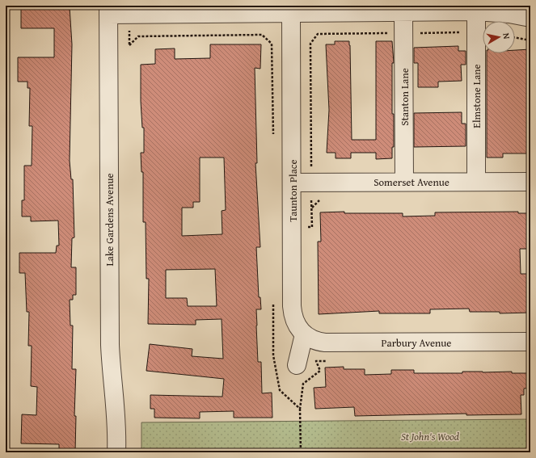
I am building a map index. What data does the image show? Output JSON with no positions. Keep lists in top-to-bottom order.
{
  "streets": {
    "street": [
      "Elmstone Lane",
      "Stanton Lane",
      "Somerset Avenue",
      "Taunton Place",
      "Lake Gardens Avenue",
      "Parbury Avenue"
    ]
  },
  "crossings": [
    ["Elmstone Lane", "Somerset Avenue"],
    ["Stanton Lane", "Somerset Avenue"],
    ["Somerset Avenue", "Taunton Place"],
    ["Taunton Place", "Parbury Avenue"]
  ],
  "parks": ["St John's Wood"],
  "north": "right"
}
